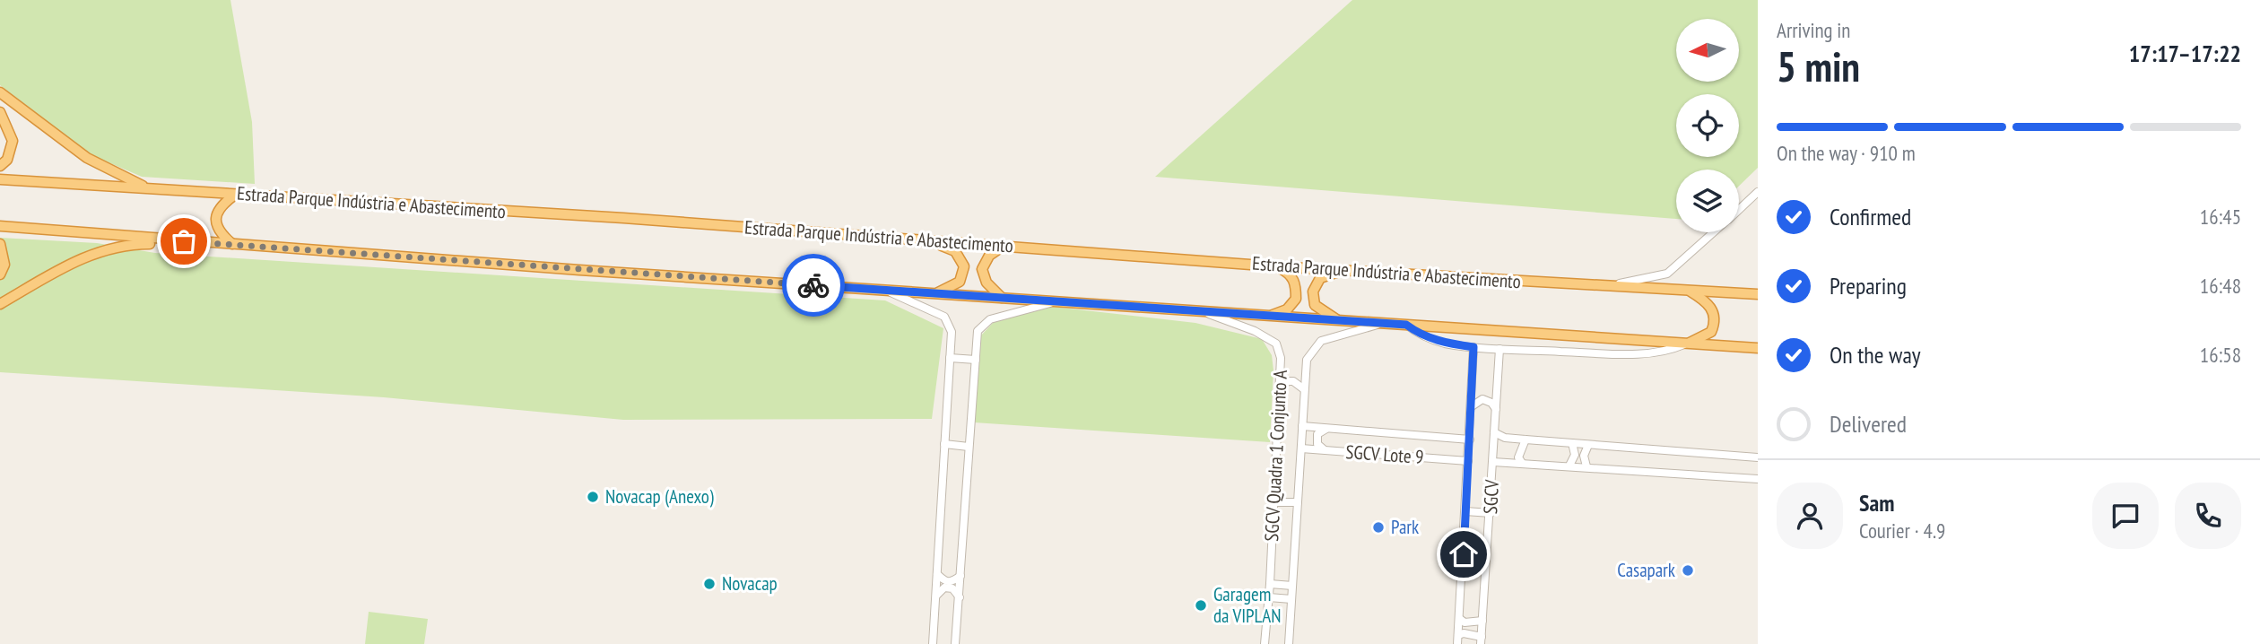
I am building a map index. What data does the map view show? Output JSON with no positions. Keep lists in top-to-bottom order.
{
  "streets": {
    "highway": ["Estrada Parque Indústria e Abastecimento"],
    "street": ["SGCV Lote 9", "SGCV Quadra 1 Conjunto A", "SGCV"]
  },
  "crossings": [
    ["SGCV Lote 9", "SGCV Quadra 1 Conjunto A"],
    ["SGCV Lote 9", "SGCV"]
  ],
  "places": [
    "Novacap (Anexo)",
    "Park",
    "Casapark",
    "Novacap",
    "Garagem da VIPLAN"
  ],
  "north": "left",
  "page": {
    "heading": ["5 min", "Arriving in", "17:17–17:22"],
    "panel": ["Sam", "Courier · 4.9"],
    "bar": "On the way · 910 m",
    "list": [
      ["Confirmed", "16:45"],
      ["Preparing", "16:48"],
      ["On the way", "16:58"],
      "Delivered"
    ]
  }
}
